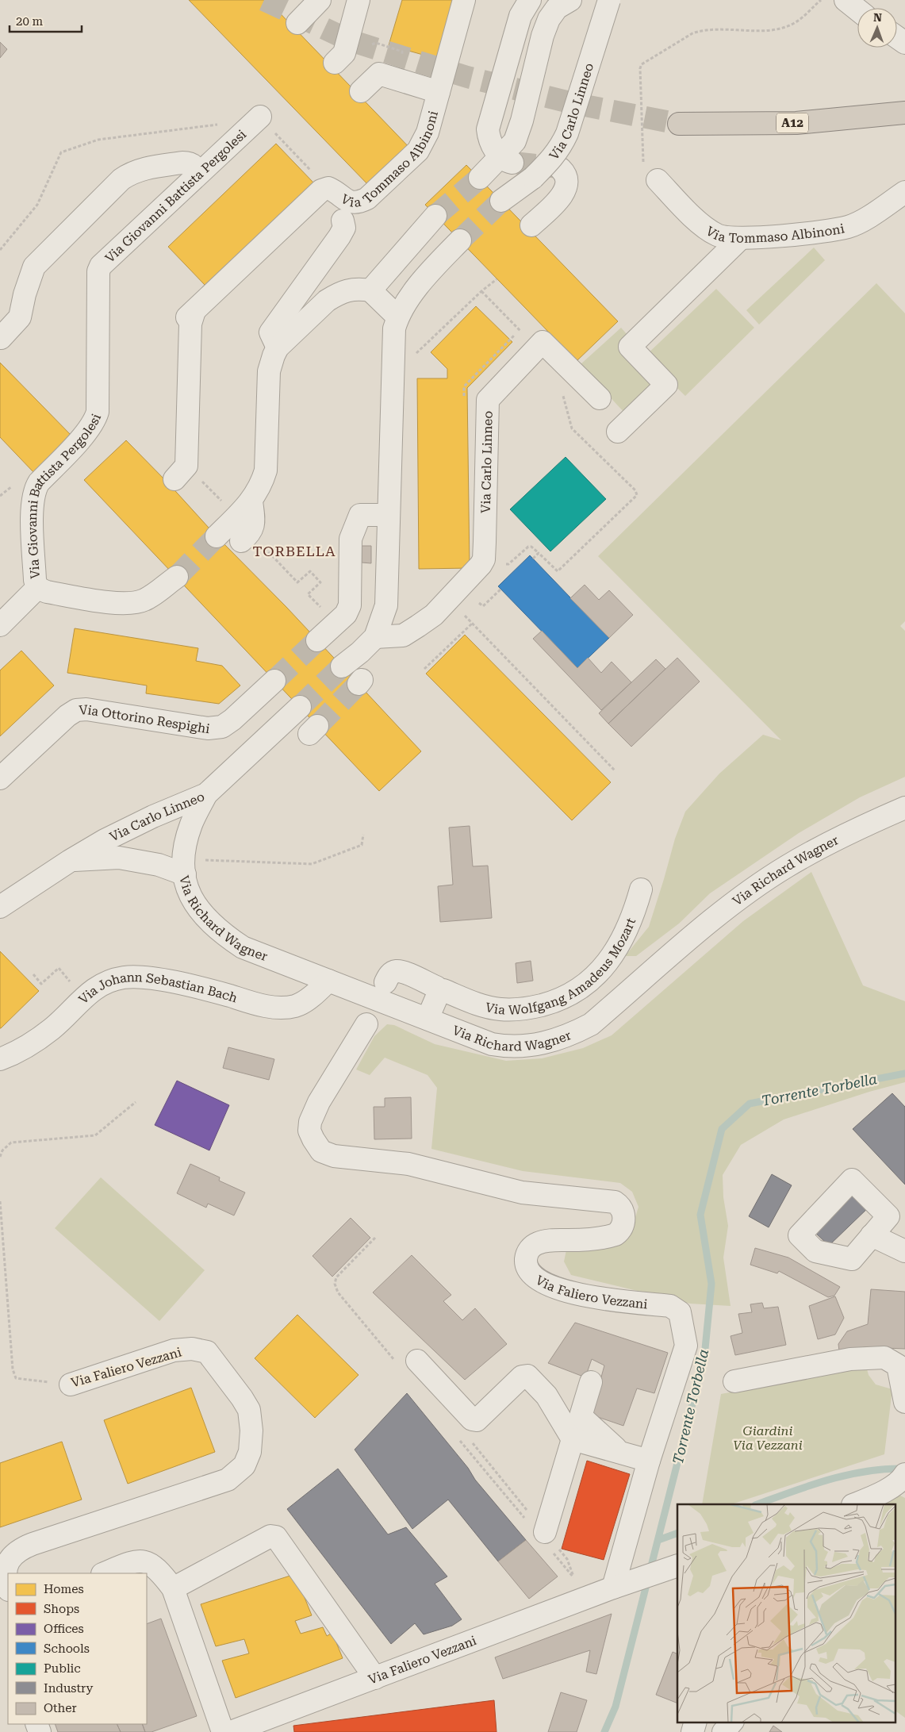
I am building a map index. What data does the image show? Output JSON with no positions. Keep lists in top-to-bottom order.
{
  "streets": {
    "highway": ["A12"],
    "street": [
      "Via Carlo Linneo",
      "Via Tommaso Albinoni",
      "Via Giovanni Battista Pergolesi",
      "Via Ottorino Respighi",
      "Via Richard Wagner",
      "Via Wolfgang Amadeus Mozart",
      "Via Johann Sebastian Bach",
      "Via Faliero Vezzani"
    ]
  },
  "crossings": [
    ["Via Carlo Linneo", "Via Richard Wagner"],
    ["Via Richard Wagner", "Via Johann Sebastian Bach"]
  ],
  "districts": ["TORBELLA"],
  "water": ["Torrente Torbella"],
  "parks": ["Giardini Via Vezzani"],
  "legend": [
    "Homes",
    "Shops",
    "Offices",
    "Schools",
    "Public",
    "Industry",
    "Other"
  ],
  "scale_bar": "20 m",
  "north": "top"
}
